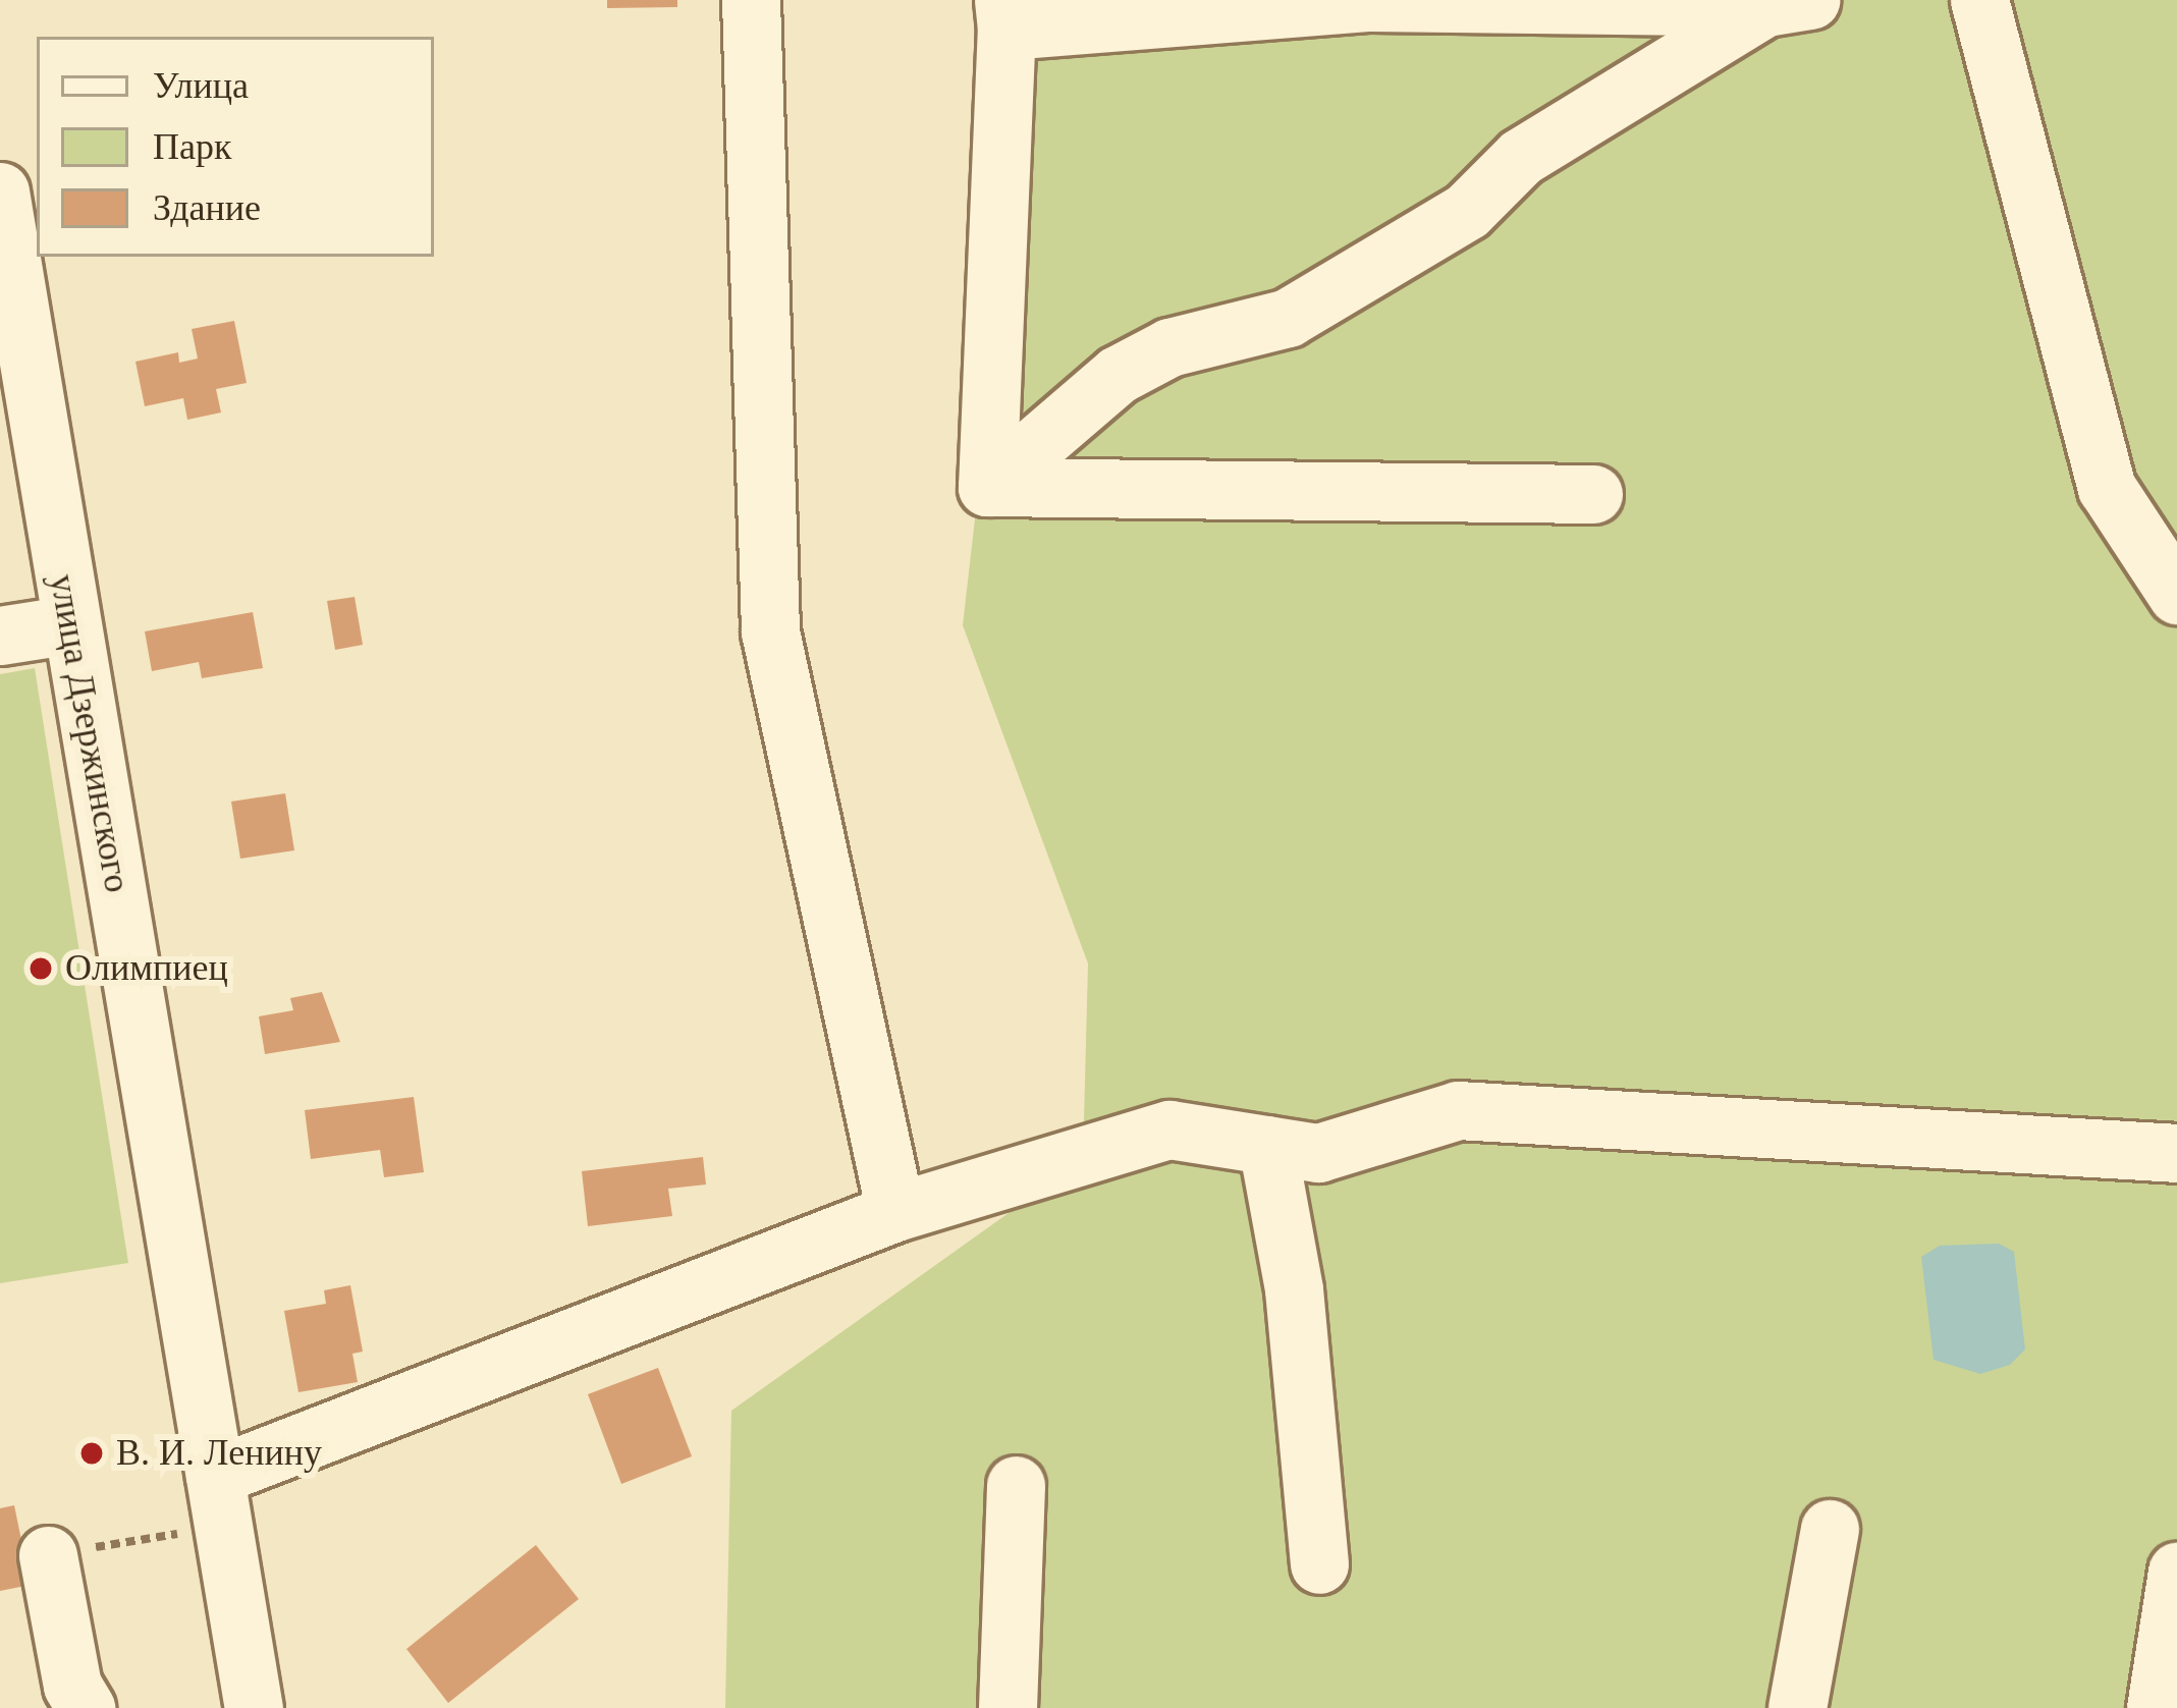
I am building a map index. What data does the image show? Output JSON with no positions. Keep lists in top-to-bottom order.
{
  "streets": {
    "street": ["улица Дзержинского"]
  },
  "places": ["Олимпиец", "В. И. Ленину"],
  "legend": ["Улица", "Парк", "Здание"]
}
